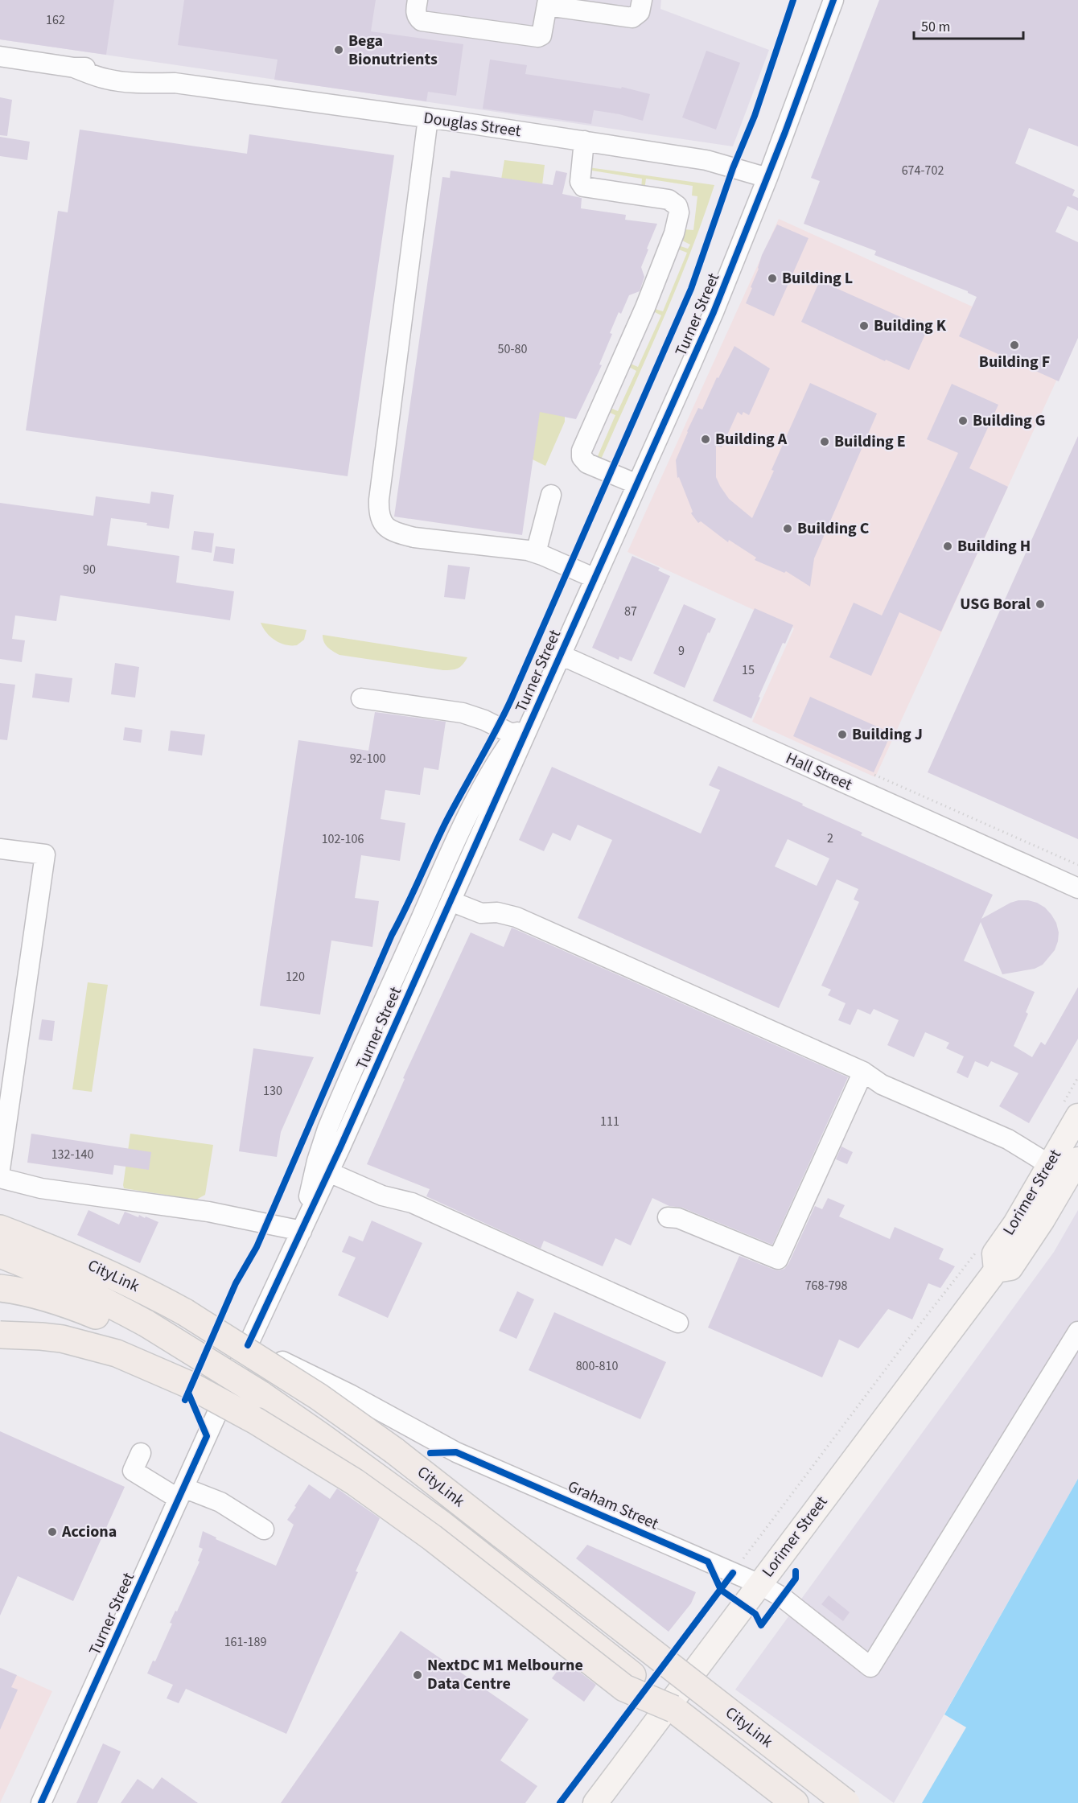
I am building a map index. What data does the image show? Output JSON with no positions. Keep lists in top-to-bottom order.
{
  "streets": {
    "highway": ["CityLink"],
    "main road": ["Lorimer Street"],
    "street": [
      "Douglas Street",
      "Turner Street",
      "Hall Street",
      "Graham Street"
    ]
  },
  "crossings": [
    ["Douglas Street", "Turner Street"],
    ["Turner Street", "Hall Street"],
    ["Turner Street", "Graham Street"],
    ["Lorimer Street", "Graham Street"]
  ],
  "places": [
    "Bega Bionutrients",
    "Building L",
    "Building K",
    "Building F",
    "Building G",
    "Building A",
    "Building E",
    "Building C",
    "Building H",
    "USG Boral",
    "Building J",
    "Acciona",
    "NextDC M1 Melbourne Data Centre"
  ],
  "house_numbers": [
    "162",
    "674-702",
    "50-80",
    "90",
    "87",
    "9",
    "15",
    "92-100",
    "2",
    "102-106",
    "120",
    "130",
    "111",
    "132-140",
    "768-798",
    "800-810",
    "161-189"
  ],
  "scale_bar": "50 m"
}
